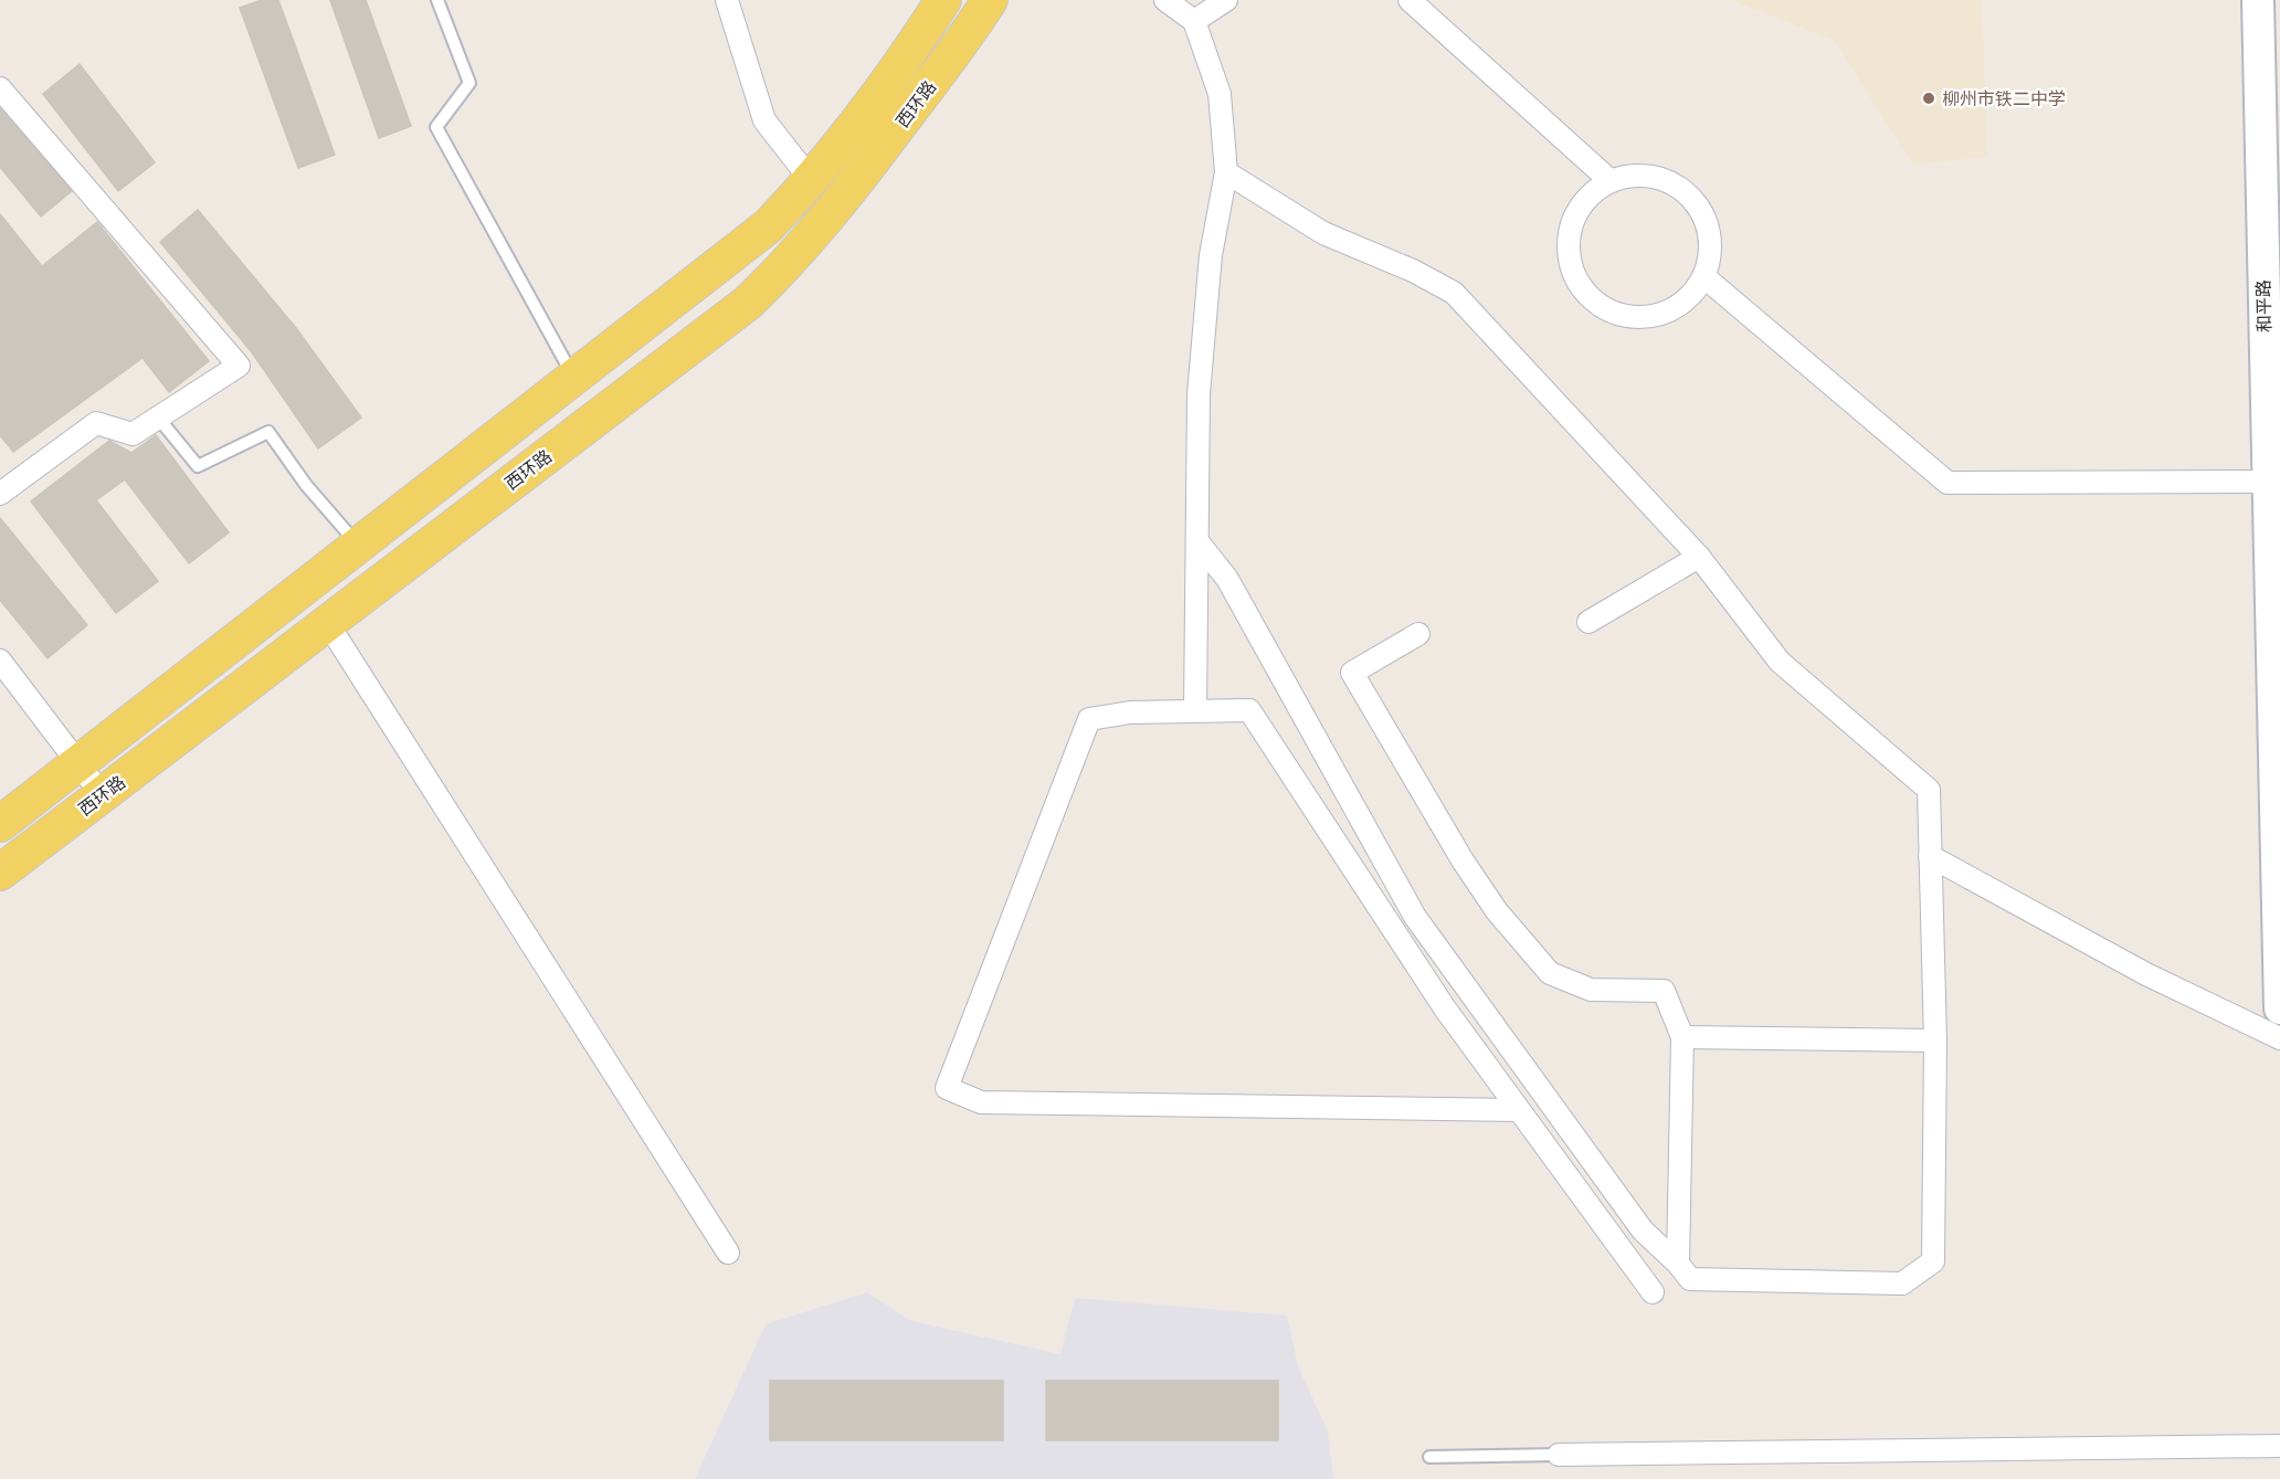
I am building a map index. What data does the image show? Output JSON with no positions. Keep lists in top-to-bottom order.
{
  "streets": {
    "main road": ["西环路", "和平路"]
  },
  "places": ["柳州市铁二中学"]
}
